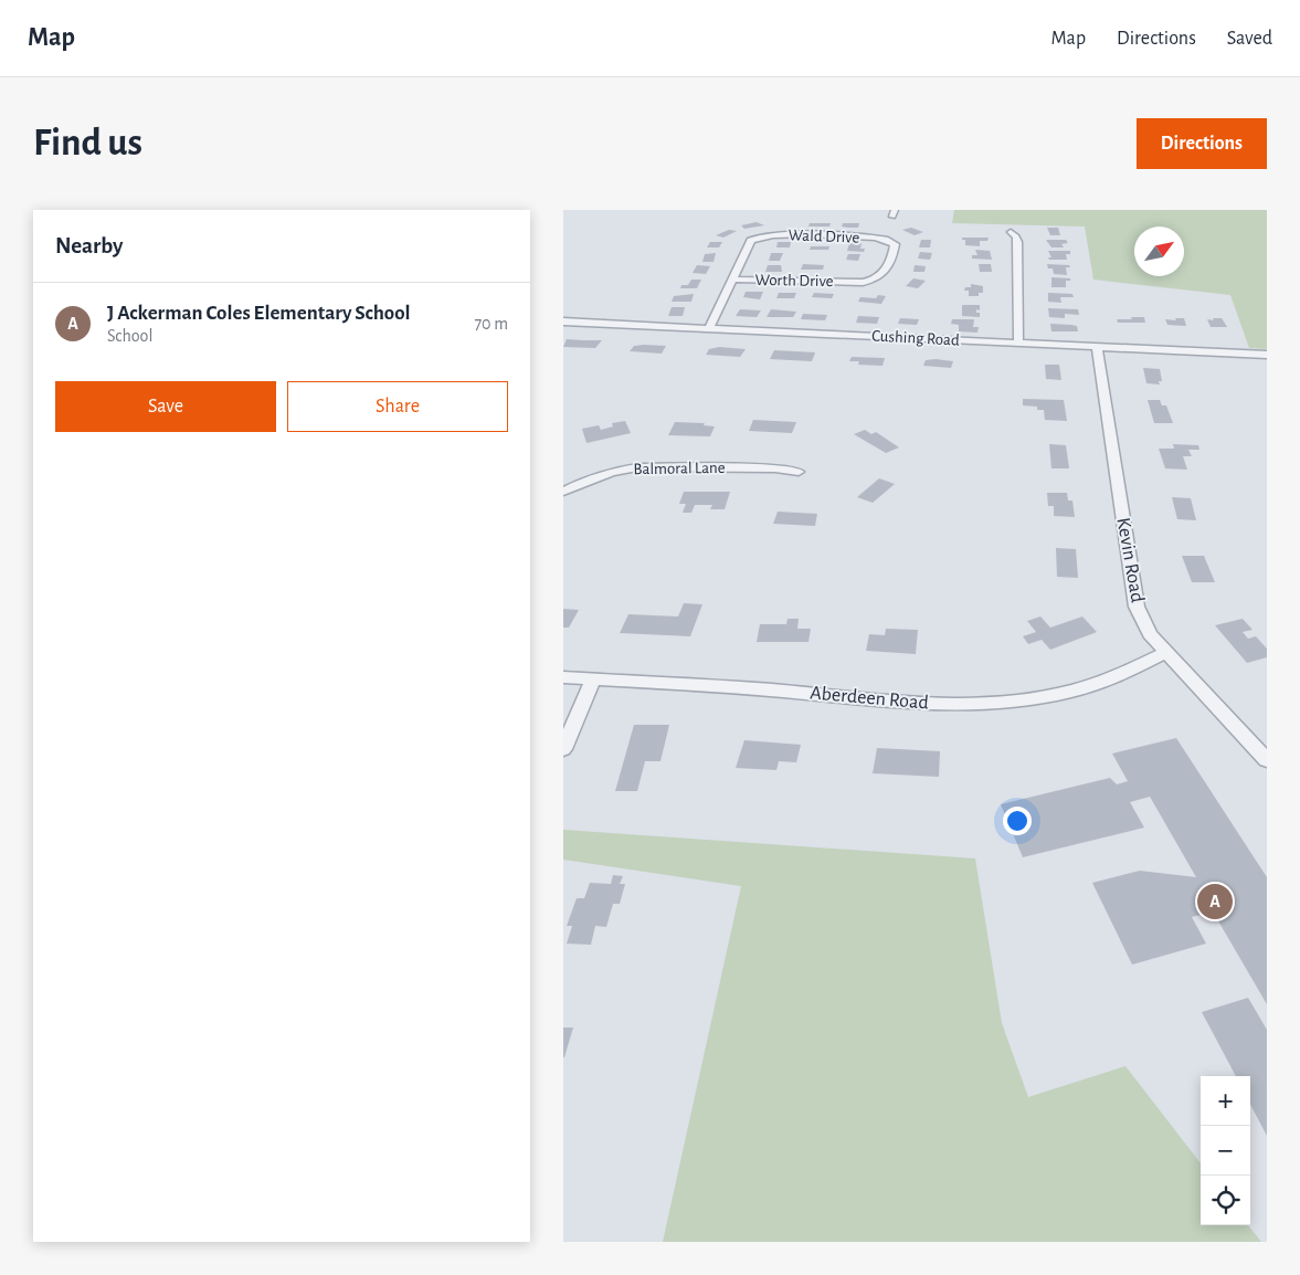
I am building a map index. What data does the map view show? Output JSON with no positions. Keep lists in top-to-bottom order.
{
  "streets": {
    "street": [
      "Wald Drive",
      "Worth Drive",
      "Cushing Road",
      "Balmoral Lane",
      "Kevin Road",
      "Aberdeen Road"
    ]
  },
  "crossings": [
    ["Wald Drive", "Worth Drive"],
    ["Cushing Road", "Kevin Road"],
    ["Kevin Road", "Aberdeen Road"]
  ],
  "north": "top right",
  "page": {
    "header": "Map",
    "nav": ["Map", "Directions", "Saved"],
    "buttons": [
      "Directions",
      ["Save", "Share"]
    ],
    "title": "Find us",
    "heading": "Nearby",
    "list": [
      {
        "mark": "A",
        "name": "J Ackerman Coles Elementary School",
        "note": "School",
        "value": "70 m"
      }
    ],
    "pins": "A",
    "map_buttons": ["+", "−"]
  }
}
